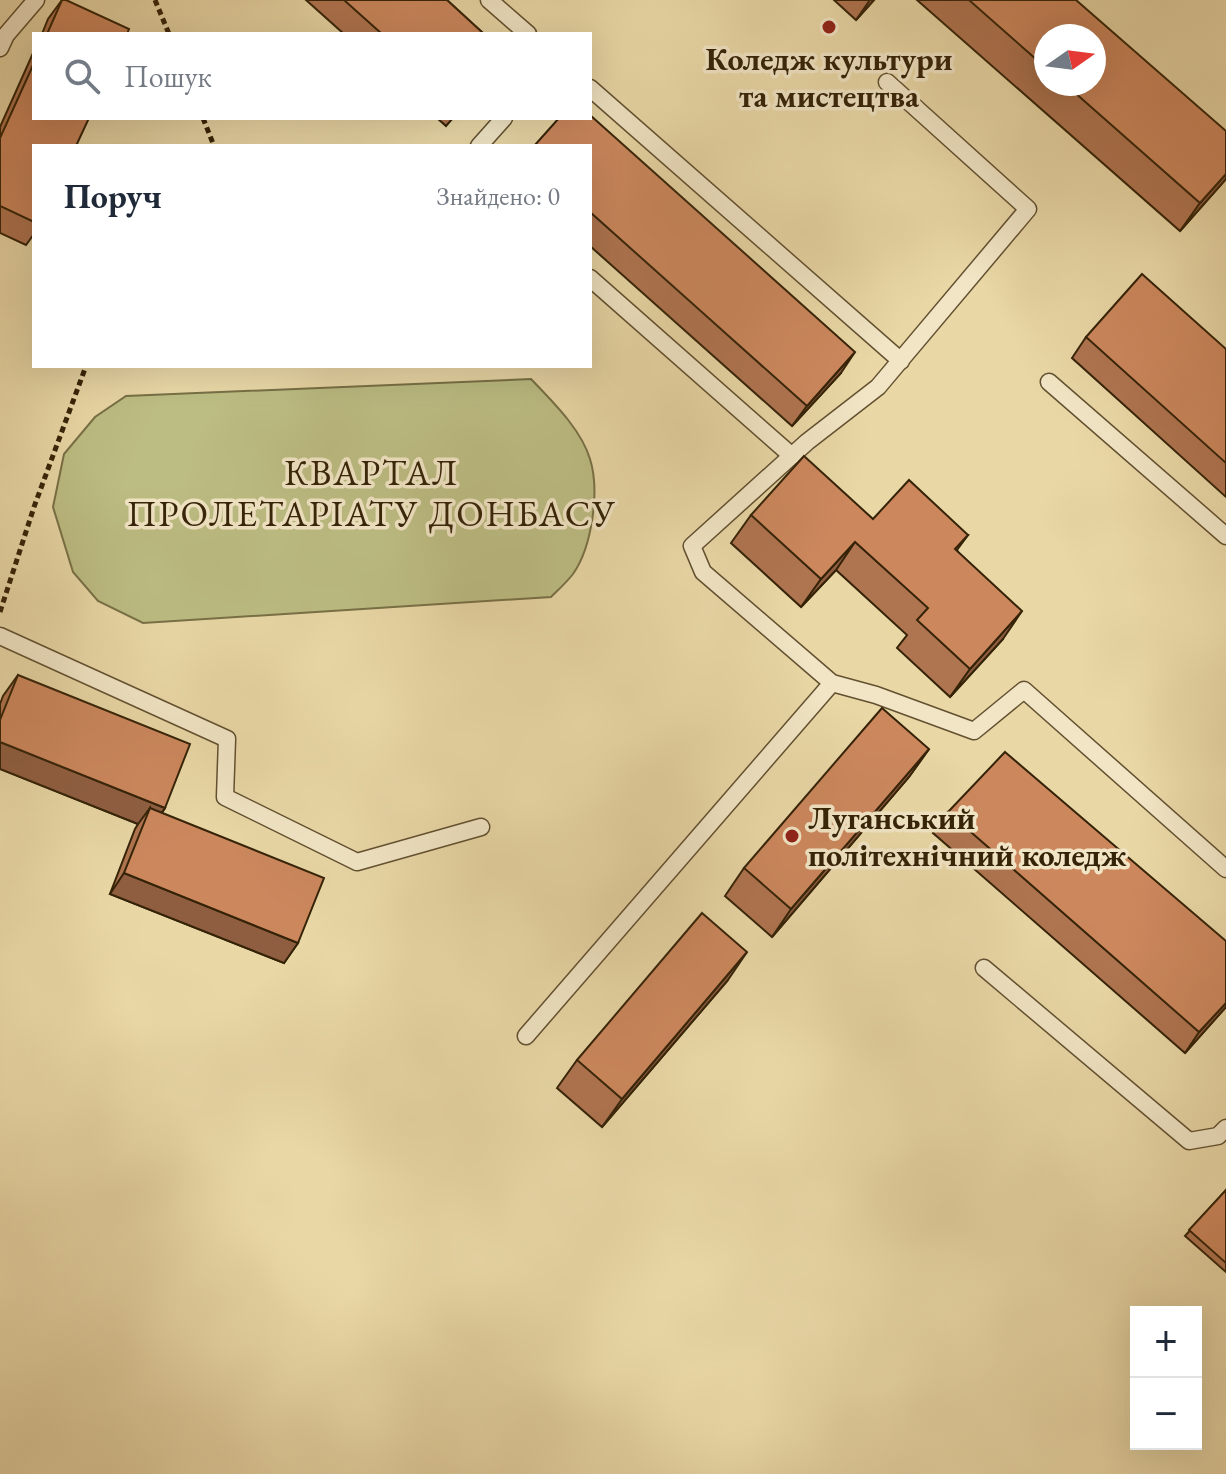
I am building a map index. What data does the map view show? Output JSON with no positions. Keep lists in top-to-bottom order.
{
  "districts": ["КВАРТАЛ ПРОЛЕТАРІАТУ ДОНБАСУ"],
  "places": ["Коледж культури та мистецтва", "Луганський політехнічний коледж"],
  "north": "right",
  "page": {
    "search": "Пошук",
    "heading": ["Поруч", "Знайдено: 0"],
    "map_buttons": ["+", "−"]
  }
}
